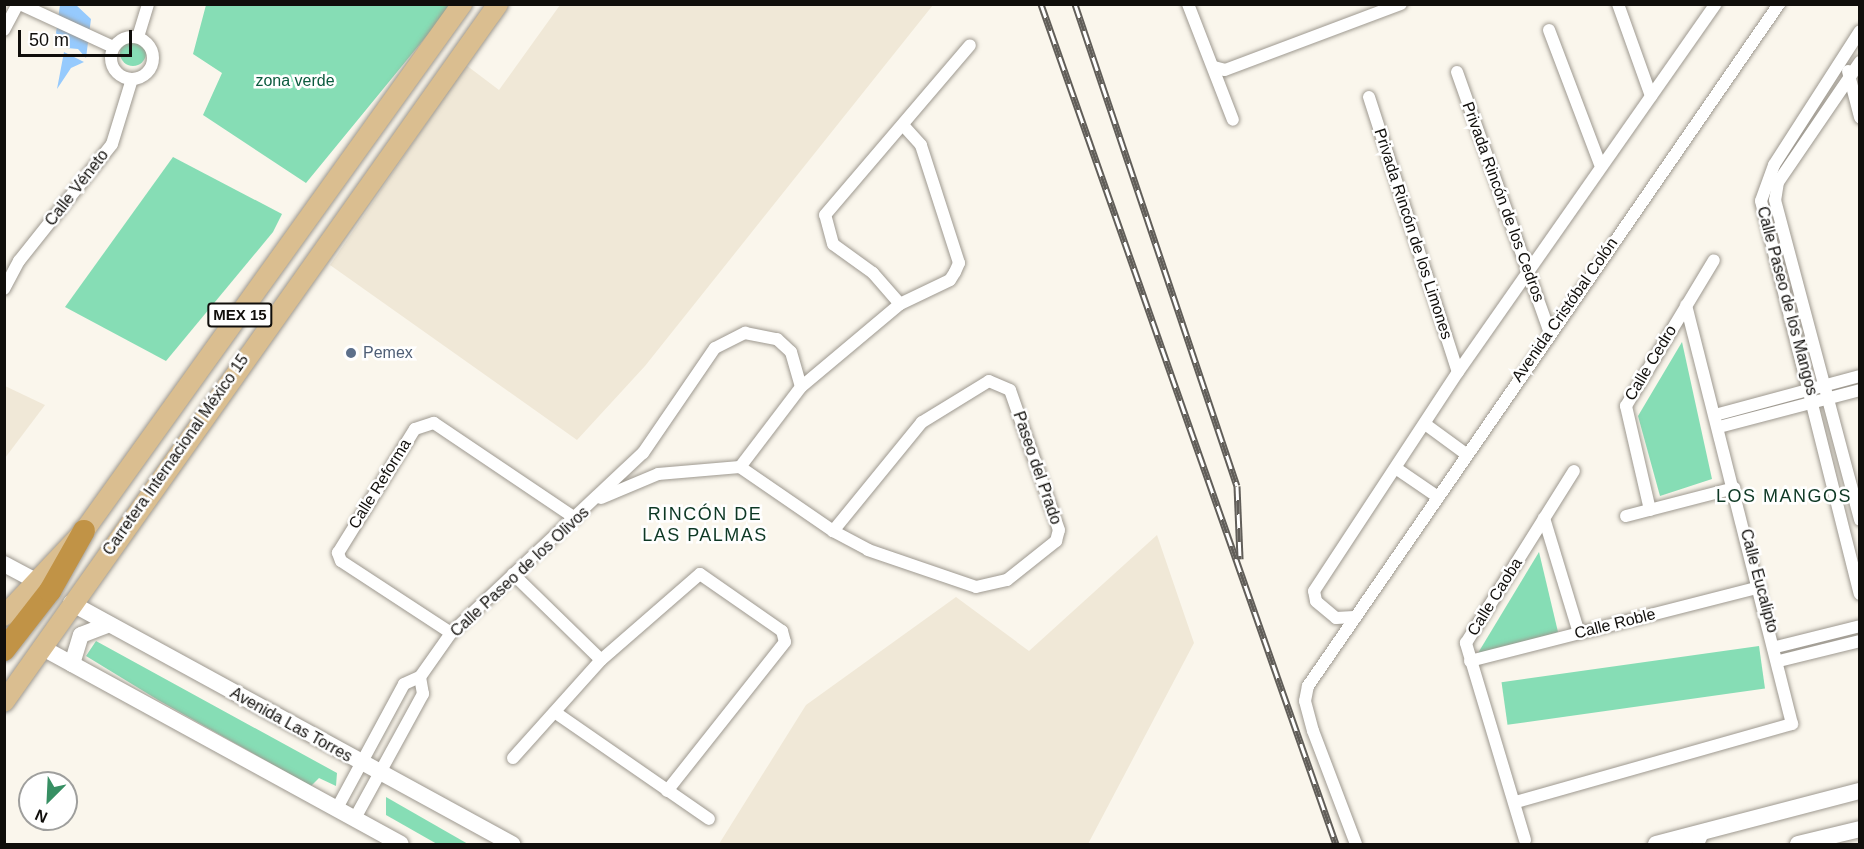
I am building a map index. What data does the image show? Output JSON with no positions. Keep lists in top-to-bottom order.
{
  "streets": {
    "highway": ["MEX 15"],
    "main road": ["Carretera Internacional México 15"],
    "street": [
      "Calle Véneto",
      "Privada Rincón de los Cedros",
      "Privada Rincón de los Limones",
      "Calle Paseo de los Mangos",
      "Avenida Cristóbal Colón",
      "Calle Cedro",
      "Paseo del Prado",
      "Calle Reforma",
      "Calle Paseo de los Olivos",
      "Calle Eucalipto",
      "Calle Caoba",
      "Calle Roble",
      "Avenida Las Torres"
    ]
  },
  "crossings": [
    ["Privada Rincón de los Cedros", "Avenida Cristóbal Colón"],
    ["MEX 15", "Carretera Internacional México 15"],
    ["Calle Cedro", "Calle Eucalipto"],
    ["Carretera Internacional México 15", "Avenida Las Torres"],
    ["Calle Reforma", "Calle Paseo de los Olivos"],
    ["Calle Paseo de los Olivos", "Avenida Las Torres"],
    ["Calle Eucalipto", "Calle Caoba"],
    ["Calle Eucalipto", "Calle Roble"],
    ["Calle Caoba", "Calle Roble"]
  ],
  "districts": ["LOS MANGOS", "RINCÓN DE LAS PALMAS"],
  "parks": ["zona verde"],
  "places": ["Pemex"],
  "scale_bar": "50 m",
  "north": "bottom left"
}
